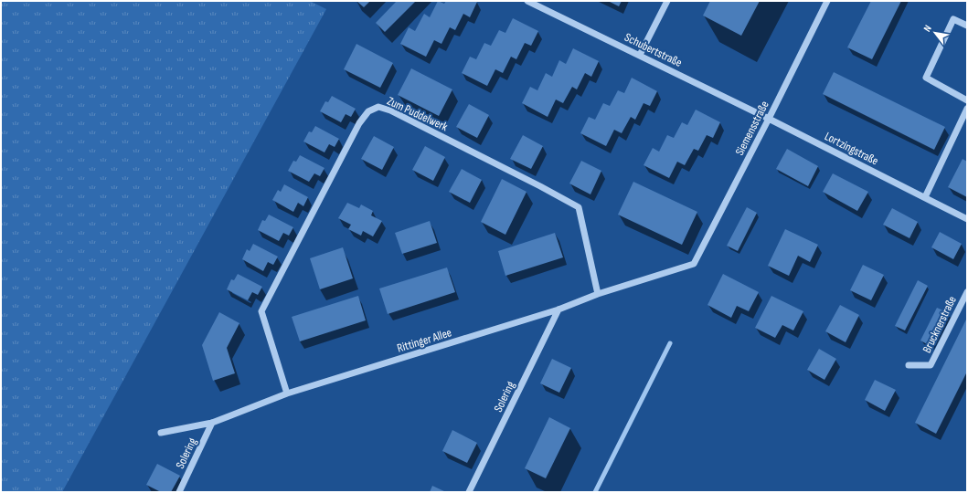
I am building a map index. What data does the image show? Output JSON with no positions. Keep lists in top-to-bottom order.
{
  "streets": {
    "street": [
      "Schubertstraße",
      "Zum Puddelwerk",
      "Siemensstraße",
      "Lortzingstraße",
      "Brucknerstraße",
      "Rittinger Allee",
      "Solering"
    ]
  },
  "crossings": [
    ["Schubertstraße", "Siemensstraße"],
    ["Schubertstraße", "Lortzingstraße"],
    ["Zum Puddelwerk", "Rittinger Allee"],
    ["Siemensstraße", "Lortzingstraße"],
    ["Siemensstraße", "Rittinger Allee"],
    ["Rittinger Allee", "Solering"]
  ],
  "north": "top left"
}
